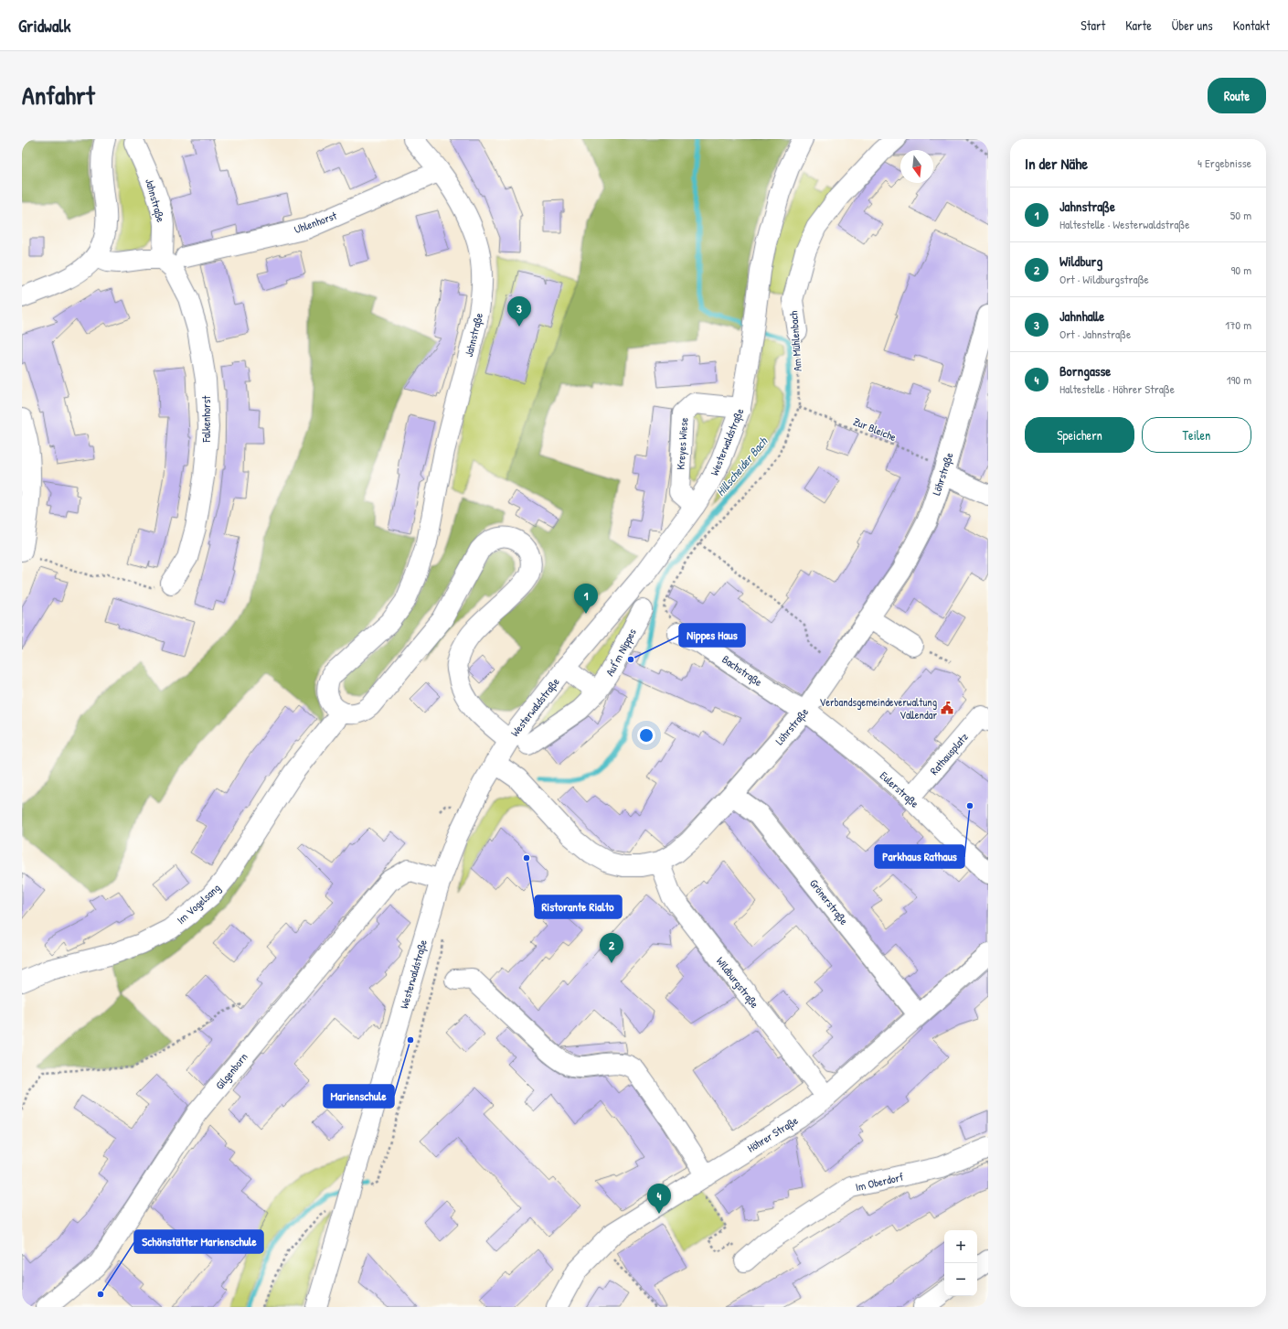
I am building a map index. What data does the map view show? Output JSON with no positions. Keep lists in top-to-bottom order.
{
  "streets": {
    "street": [
      "Jahnstraße",
      "Uhlenhorst",
      "Am Mühlenbach",
      "Falkenhorst",
      "Westerwaldstraße",
      "Kreyes Wiese",
      "Löhrstraße",
      "Auf'm Nippes",
      "Bachstraße",
      "Rathausplatz",
      "Eulerstraße",
      "Grönerstraße",
      "Im Vogelsang",
      "Wildburgstraße",
      "Gilgenborn",
      "Höhrer Straße",
      "Im Oberdorf"
    ],
    "path": ["Zur Bleiche"]
  },
  "crossings": [
    ["Jahnstraße", "Uhlenhorst"],
    ["Jahnstraße", "Falkenhorst"],
    ["Jahnstraße", "Im Vogelsang"],
    ["Am Mühlenbach", "Zur Bleiche"],
    ["Am Mühlenbach", "Bachstraße"],
    ["Zur Bleiche", "Löhrstraße"],
    ["Westerwaldstraße", "Kreyes Wiese"],
    ["Westerwaldstraße", "Löhrstraße"],
    ["Westerwaldstraße", "Gilgenborn"],
    ["Löhrstraße", "Bachstraße"],
    ["Löhrstraße", "Eulerstraße"],
    ["Löhrstraße", "Grönerstraße"],
    ["Löhrstraße", "Wildburgstraße"],
    ["Bachstraße", "Eulerstraße"],
    ["Rathausplatz", "Eulerstraße"],
    ["Grönerstraße", "Höhrer Straße"],
    ["Wildburgstraße", "Höhrer Straße"]
  ],
  "water": ["Hillscheider Bach"],
  "places": {
    "other": [
      "Nippes Haus",
      "Parkhaus Rathaus",
      "Ristorante Rialto",
      "Marienschule",
      "Schönstätter Marienschule"
    ],
    "public building": ["Verbandsgemeindeverwaltung Vallendar"]
  },
  "north": "bottom",
  "page": {
    "header": "Gridwalk",
    "nav": [
      "Start",
      "Karte",
      "Über uns",
      "Kontakt"
    ],
    "title": "Anfahrt",
    "buttons": [
      "Route",
      ["Speichern", "Teilen"]
    ],
    "heading": ["In der Nähe", "4 Ergebnisse"],
    "list": [
      {
        "mark": "1",
        "name": "Jahnstraße",
        "note": "Haltestelle · Westerwaldstraße",
        "value": "50 m"
      },
      {
        "mark": "2",
        "name": "Wildburg",
        "note": "Ort · Wildburgstraße",
        "value": "90 m"
      },
      {
        "mark": "3",
        "name": "Jahnhalle",
        "note": "Ort · Jahnstraße",
        "value": "170 m"
      },
      {
        "mark": "4",
        "name": "Borngasse",
        "note": "Haltestelle · Höhrer Straße",
        "value": "190 m"
      }
    ],
    "pins": [
      "3",
      "1",
      "2",
      "4"
    ],
    "map_buttons": ["+", "−"]
  }
}
